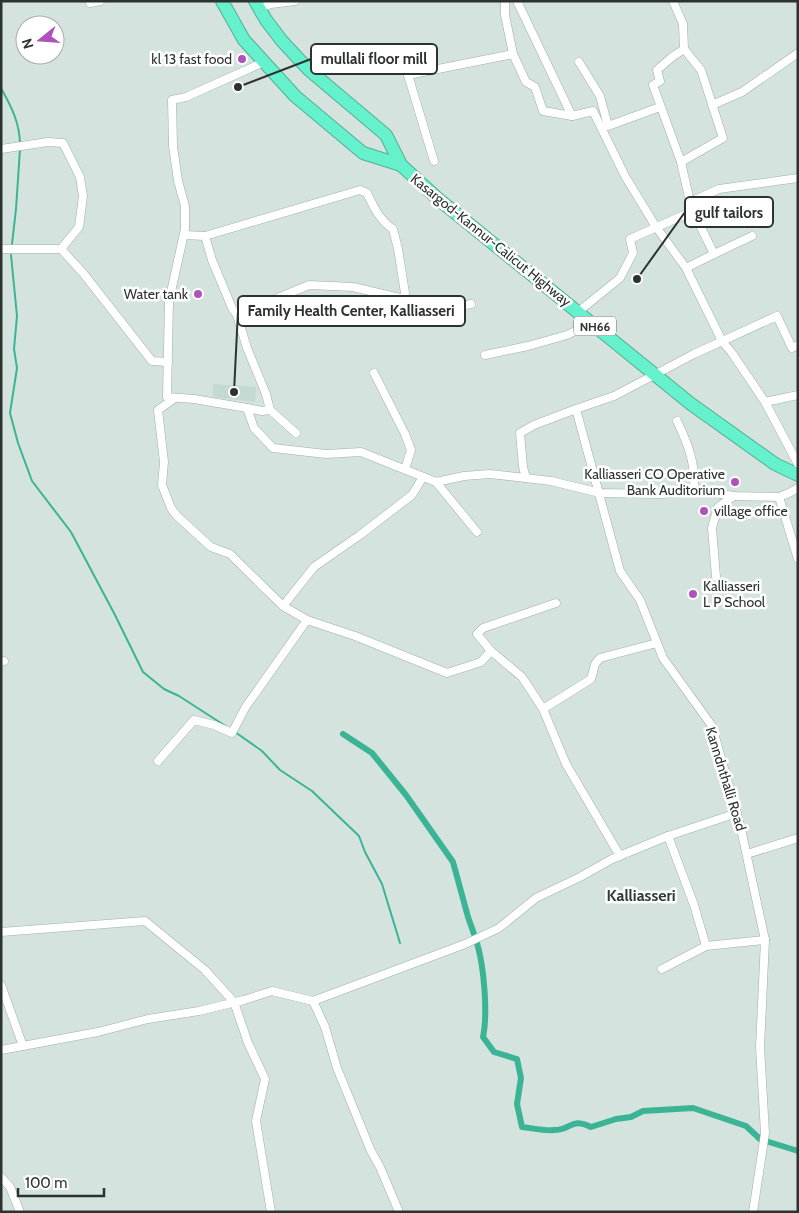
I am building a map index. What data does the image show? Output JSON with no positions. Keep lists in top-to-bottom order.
{
  "streets": {
    "highway": ["Kasargod-Kannur-Calicut Highway", "NH66"],
    "street": ["Kanndnthalli Road"]
  },
  "districts": ["Kalliasseri"],
  "places": [
    "kl 13 fast food",
    "mullali floor mill",
    "gulf tailors",
    "Water tank",
    "Family Health Center, Kalliasseri",
    "Kalliasseri CO Operative Bank Auditorium",
    "village office",
    "Kalliasseri L P School"
  ],
  "scale_bar": "100 m",
  "north": "left"
}
